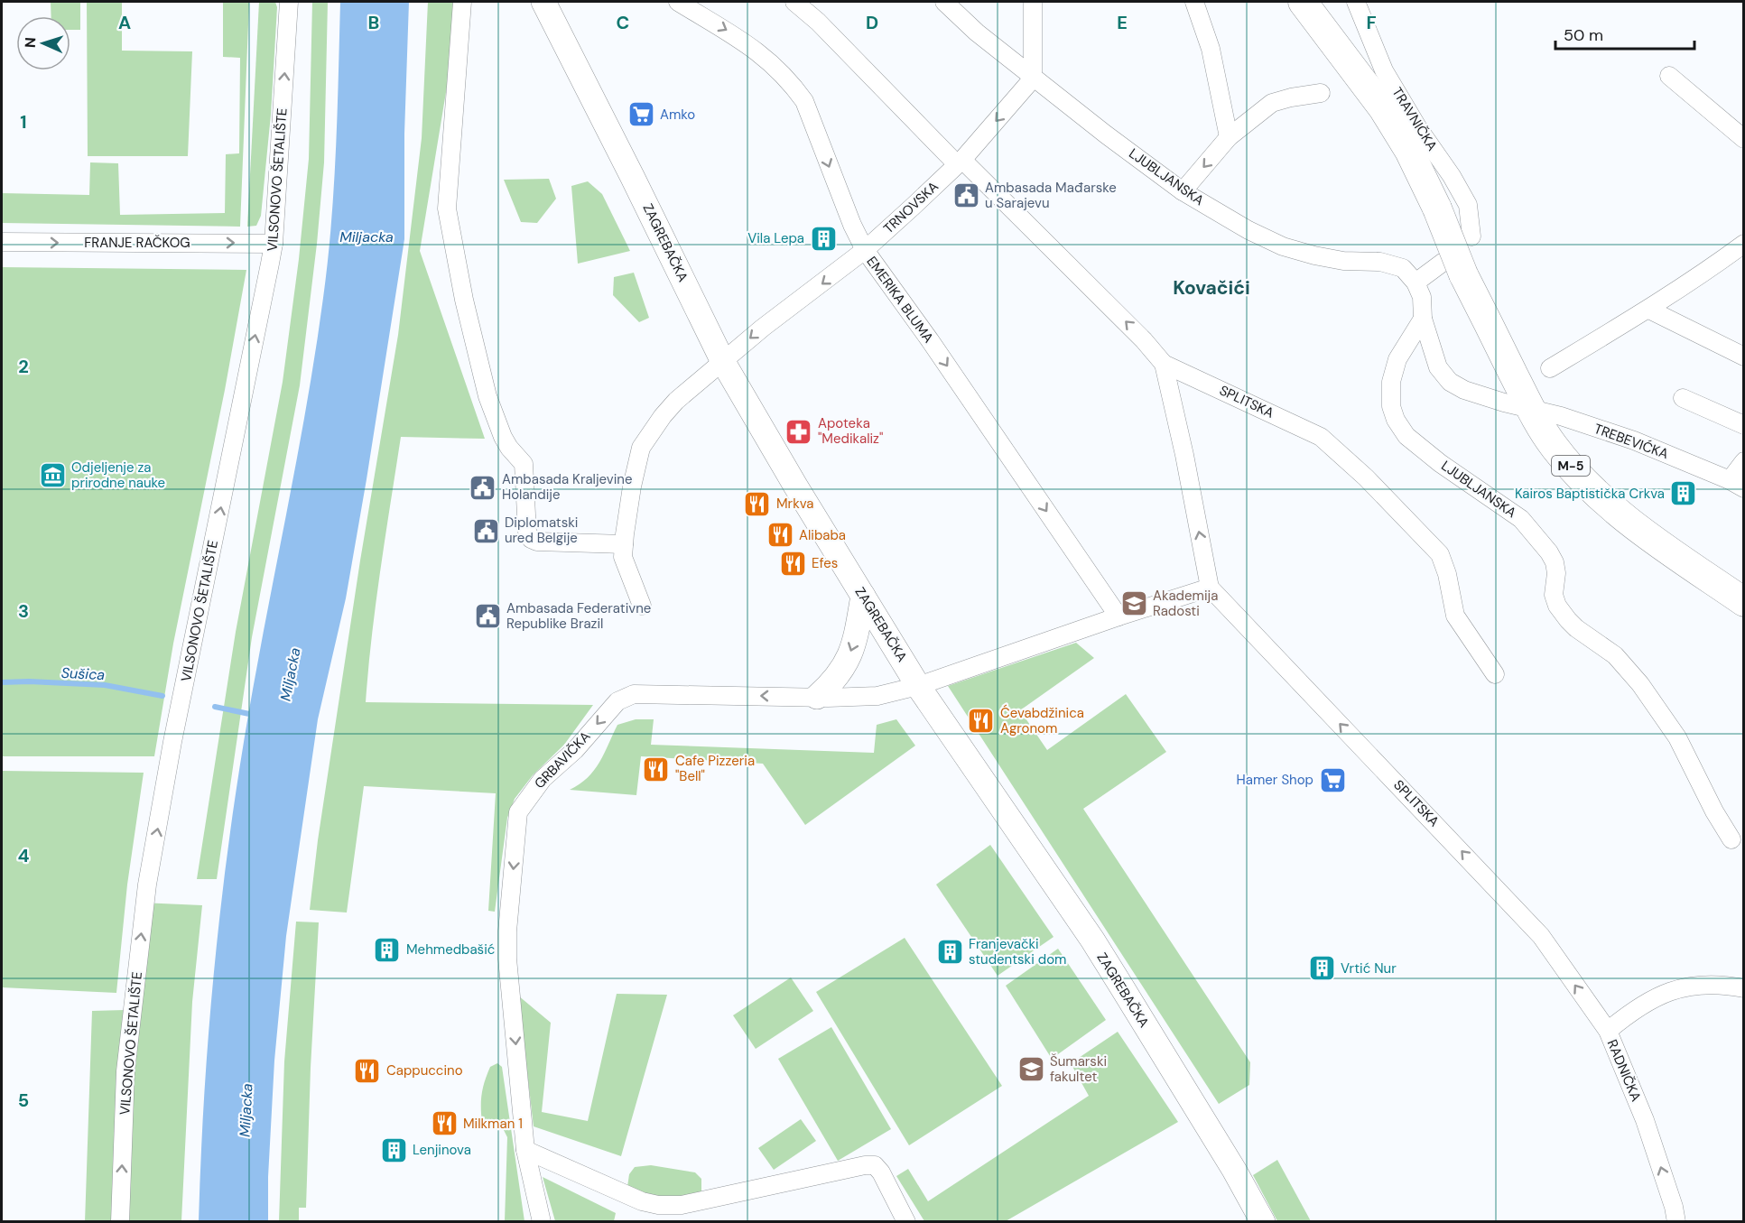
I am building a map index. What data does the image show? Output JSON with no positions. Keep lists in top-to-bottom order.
{
  "streets": {
    "main road": ["ZAGREBAČKA", "M-5"],
    "street": [
      "TRAVNIČKA",
      "LJUBLJANSKA",
      "VILSONOVO ŠETALIŠTE",
      "TRNOVSKA",
      "FRANJE RAČKOG",
      "EMERIKA BLUMA",
      "SPLITSKA",
      "TREBEVIĆKA",
      "GRBAVIČKA",
      "RADNIČKA"
    ]
  },
  "crossings": [
    ["LJUBLJANSKA", "TRNOVSKA"],
    ["VILSONOVO ŠETALIŠTE", "FRANJE RAČKOG"],
    ["TRNOVSKA", "ZAGREBAČKA"],
    ["TRNOVSKA", "EMERIKA BLUMA"],
    ["TRNOVSKA", "SPLITSKA"],
    ["ZAGREBAČKA", "GRBAVIČKA"],
    ["SPLITSKA", "RADNIČKA"],
    ["TREBEVIĆKA", "M-5"]
  ],
  "one_way": [
    "VILSONOVO ŠETALIŠTE",
    "TRNOVSKA",
    "FRANJE RAČKOG",
    "EMERIKA BLUMA",
    "SPLITSKA",
    "RADNIČKA"
  ],
  "districts": ["Kovačići"],
  "water": ["Miljacka", "Sušica"],
  "places": {
    "supermarket": ["Amko", "Hamer Shop"],
    "public building": [
      "Ambasada Mađarske u Sarajevu",
      "Ambasada Kraljevine Holandije",
      "Diplomatski ured Belgije",
      "Ambasada Federativne Republike Brazil"
    ],
    "building": [
      "Vila Lepa",
      "Kairos Baptistička Crkva",
      "Mehmedbašić",
      "Franjevački studentski dom",
      "Vrtić Nur",
      "Lenjinova"
    ],
    "pharmacy": ["Apoteka \"Medikaliz\""],
    "museum": ["Odjeljenje za prirodne nauke"],
    "restaurant": [
      "Mrkva",
      "Alibaba",
      "Efes",
      "Ćevabdžinica Agronom",
      "Cafe Pizzeria \"Bell\"",
      "Cappuccino",
      "Milkman 1"
    ],
    "school or university": ["Akademija Radosti", "Šumarski fakultet"]
  },
  "scale_bar": "50 m",
  "north": "left",
  "grid": {
    "columns": [
      "A",
      "B",
      "C",
      "D",
      "E",
      "F"
    ],
    "rows": [
      "1",
      "2",
      "3",
      "4",
      "5"
    ]
  }
}
